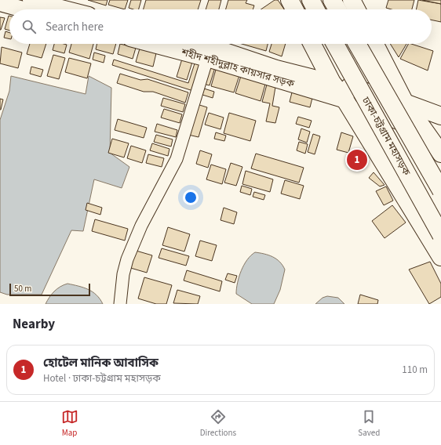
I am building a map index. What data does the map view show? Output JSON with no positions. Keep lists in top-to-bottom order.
{
  "streets": {
    "highway": ["ঢাকা-চট্টগ্রাম মহাসড়ক"],
    "main road": ["শহীদ শহীদুল্লাহ কায়সার সড়ক"]
  },
  "scale_bar": "50 m",
  "page": {
    "search": "Search here",
    "pins": "1",
    "scale": "50 m",
    "heading": "Nearby",
    "list": [
      {
        "mark": "1",
        "name": "হোটেল মানিক আবাসিক",
        "note": "Hotel · ঢাকা-চট্টগ্রাম মহাসড়ক",
        "value": "110 m"
      }
    ],
    "nav": ["Map", "Directions", "Saved"]
  }
}
